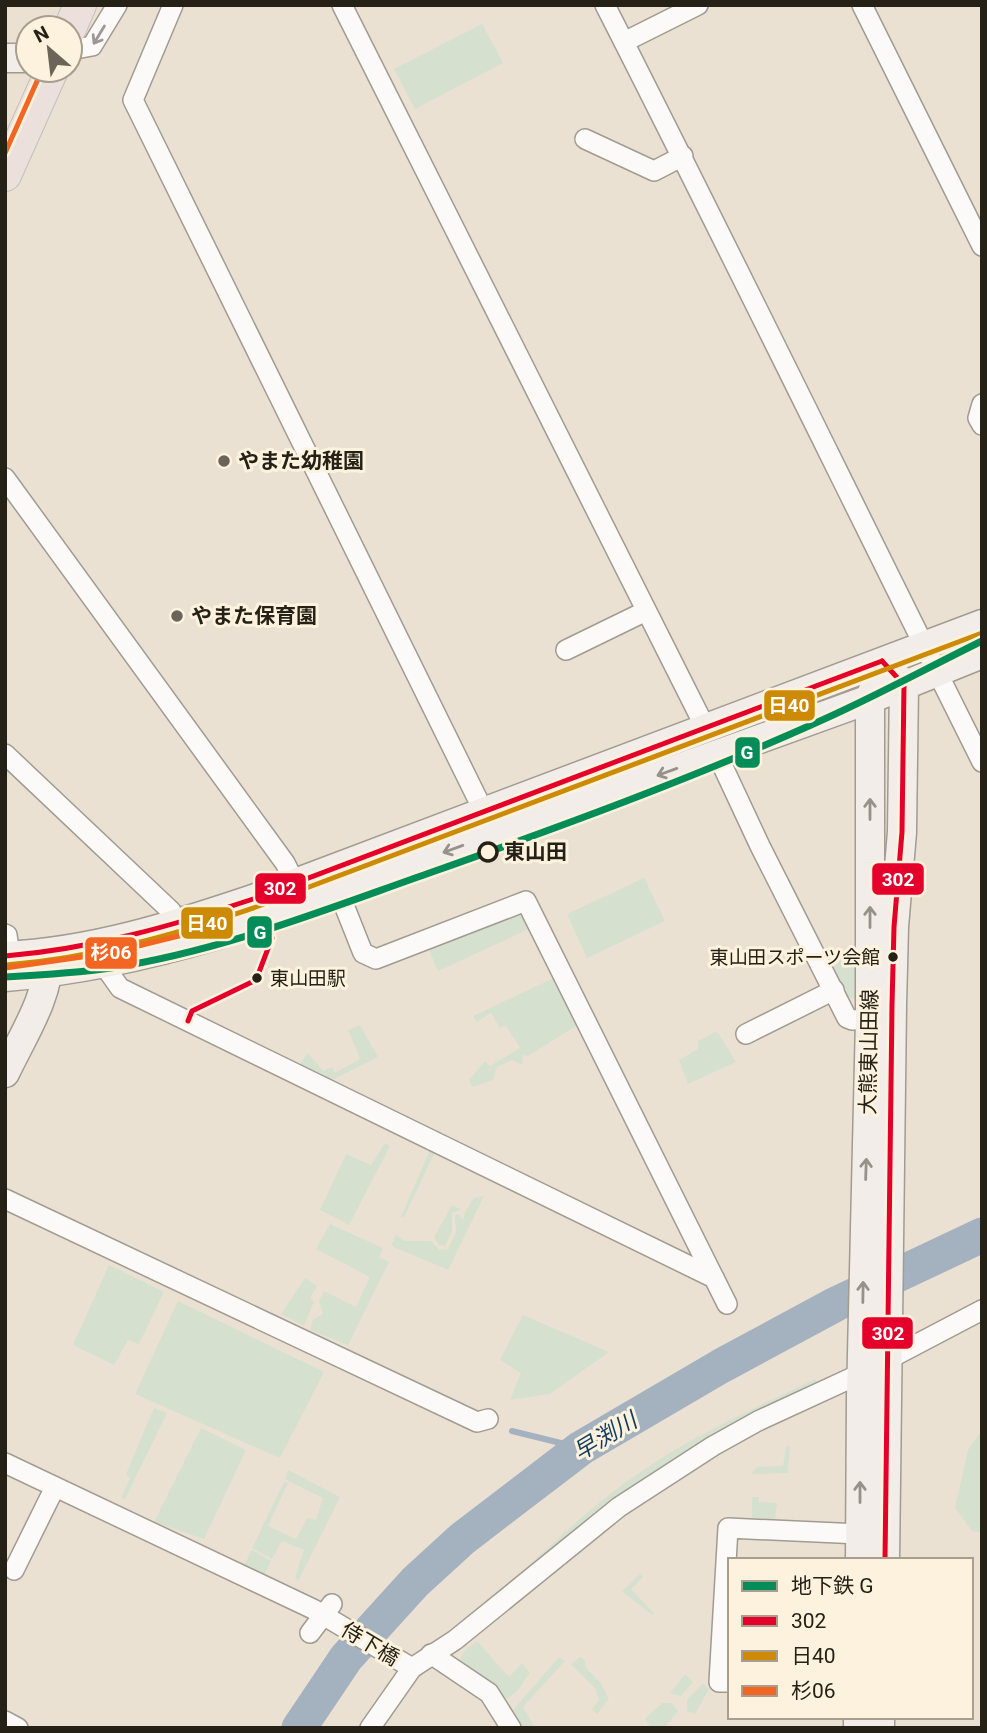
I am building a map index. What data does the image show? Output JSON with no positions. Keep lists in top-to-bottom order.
{
  "streets": {
    "main road": ["大熊東山田線"],
    "street": ["侍下橋"]
  },
  "water": ["早渕川"],
  "places": [
    "やまた幼稚園",
    "やまた保育園",
    "東山田",
    "東山田スポーツ会館",
    "東山田駅"
  ],
  "lines": [
    "transit line 杉06",
    "transit line 日40",
    "metro line G",
    "transit line 302"
  ],
  "legend": [
    "地下鉄 G",
    "302",
    "日40",
    "杉06"
  ],
  "north": "top left"
}
